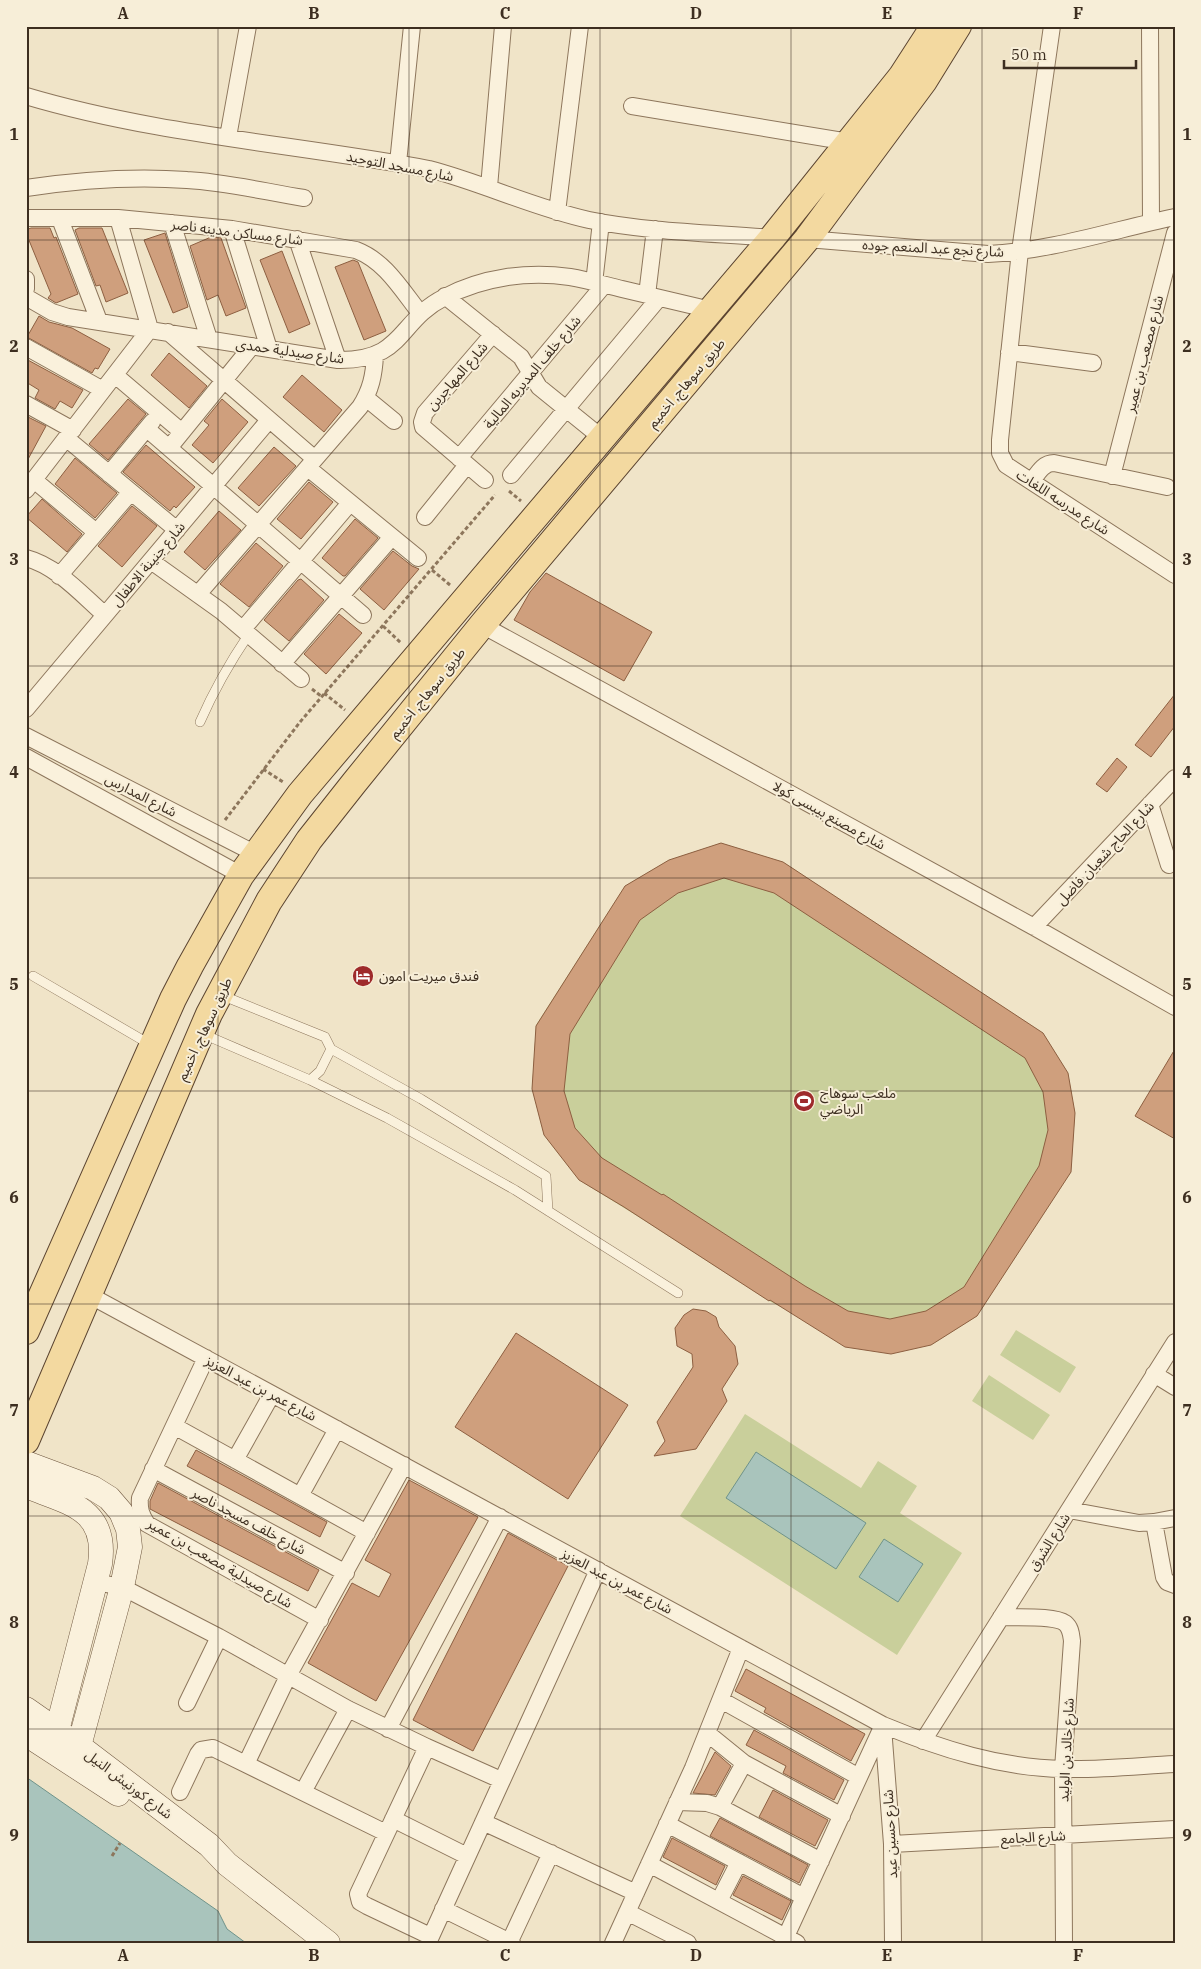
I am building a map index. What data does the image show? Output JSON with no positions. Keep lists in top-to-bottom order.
{
  "streets": {
    "main road": ["طريق سوهاج, اخميم", "شارع كورنيش النيل"],
    "street": [
      "شارع مسجد التوحيد",
      "شارع مساكن مدينه ناصر",
      "شارع نجع عبد المنعم جوده",
      "شارع صيدلية حمدى",
      "شارع مصعب بن عمير",
      "شارع خلف المديريه المالية",
      "شارع المهاجرين",
      "شارع مدرسه اللغات",
      "شارع جنينة الاطفال",
      "شارع المدارس",
      "شارع مصنع بيبسى كولا",
      "شارع الحاج شعبان فاضل",
      "شارع عمر بن عبد العزيز",
      "شارع خلف مسجد ناصر",
      "شارع الشرق",
      "شارع صيدلية مصعب بن عمير",
      "شارع خالد بن الوليد",
      "شارع حسين عيد",
      "شارع الجامع"
    ]
  },
  "crossings": [
    ["شارع مسجد التوحيد", "طريق سوهاج, اخميم"],
    ["شارع مساكن مدينه ناصر", "شارع صيدلية حمدى"],
    ["شارع نجع عبد المنعم جوده", "طريق سوهاج, اخميم"],
    ["شارع نجع عبد المنعم جوده", "شارع مدرسه اللغات"],
    ["شارع صيدلية حمدى", "شارع خلف المديريه المالية"],
    ["شارع صيدلية حمدى", "طريق سوهاج, اخميم"],
    ["شارع خلف المديريه المالية", "شارع المهاجرين"],
    ["طريق سوهاج, اخميم", "شارع المدارس"],
    ["طريق سوهاج, اخميم", "شارع مصنع بيبسى كولا"],
    ["طريق سوهاج, اخميم", "شارع عمر بن عبد العزيز"],
    ["شارع مصنع بيبسى كولا", "شارع الحاج شعبان فاضل"],
    ["شارع عمر بن عبد العزيز", "شارع الشرق"],
    ["شارع عمر بن عبد العزيز", "شارع صيدلية مصعب بن عمير"],
    ["شارع عمر بن عبد العزيز", "شارع خالد بن الوليد"],
    ["شارع عمر بن عبد العزيز", "شارع حسين عيد"],
    ["شارع خلف مسجد ناصر", "شارع صيدلية مصعب بن عمير"],
    ["شارع الشرق", "شارع خالد بن الوليد"],
    ["شارع خالد بن الوليد", "شارع الجامع"],
    ["شارع حسين عيد", "شارع الجامع"]
  ],
  "places": {
    "hotel": ["فندق ميريت امون"],
    "sports": ["ملعب سوهاج الرياضي"]
  },
  "scale_bar": "50 m",
  "grid": {
    "columns": [
      "A",
      "B",
      "C",
      "D",
      "E",
      "F"
    ],
    "rows": [
      "1",
      "2",
      "3",
      "4",
      "5",
      "6",
      "7",
      "8",
      "9"
    ]
  }
}
